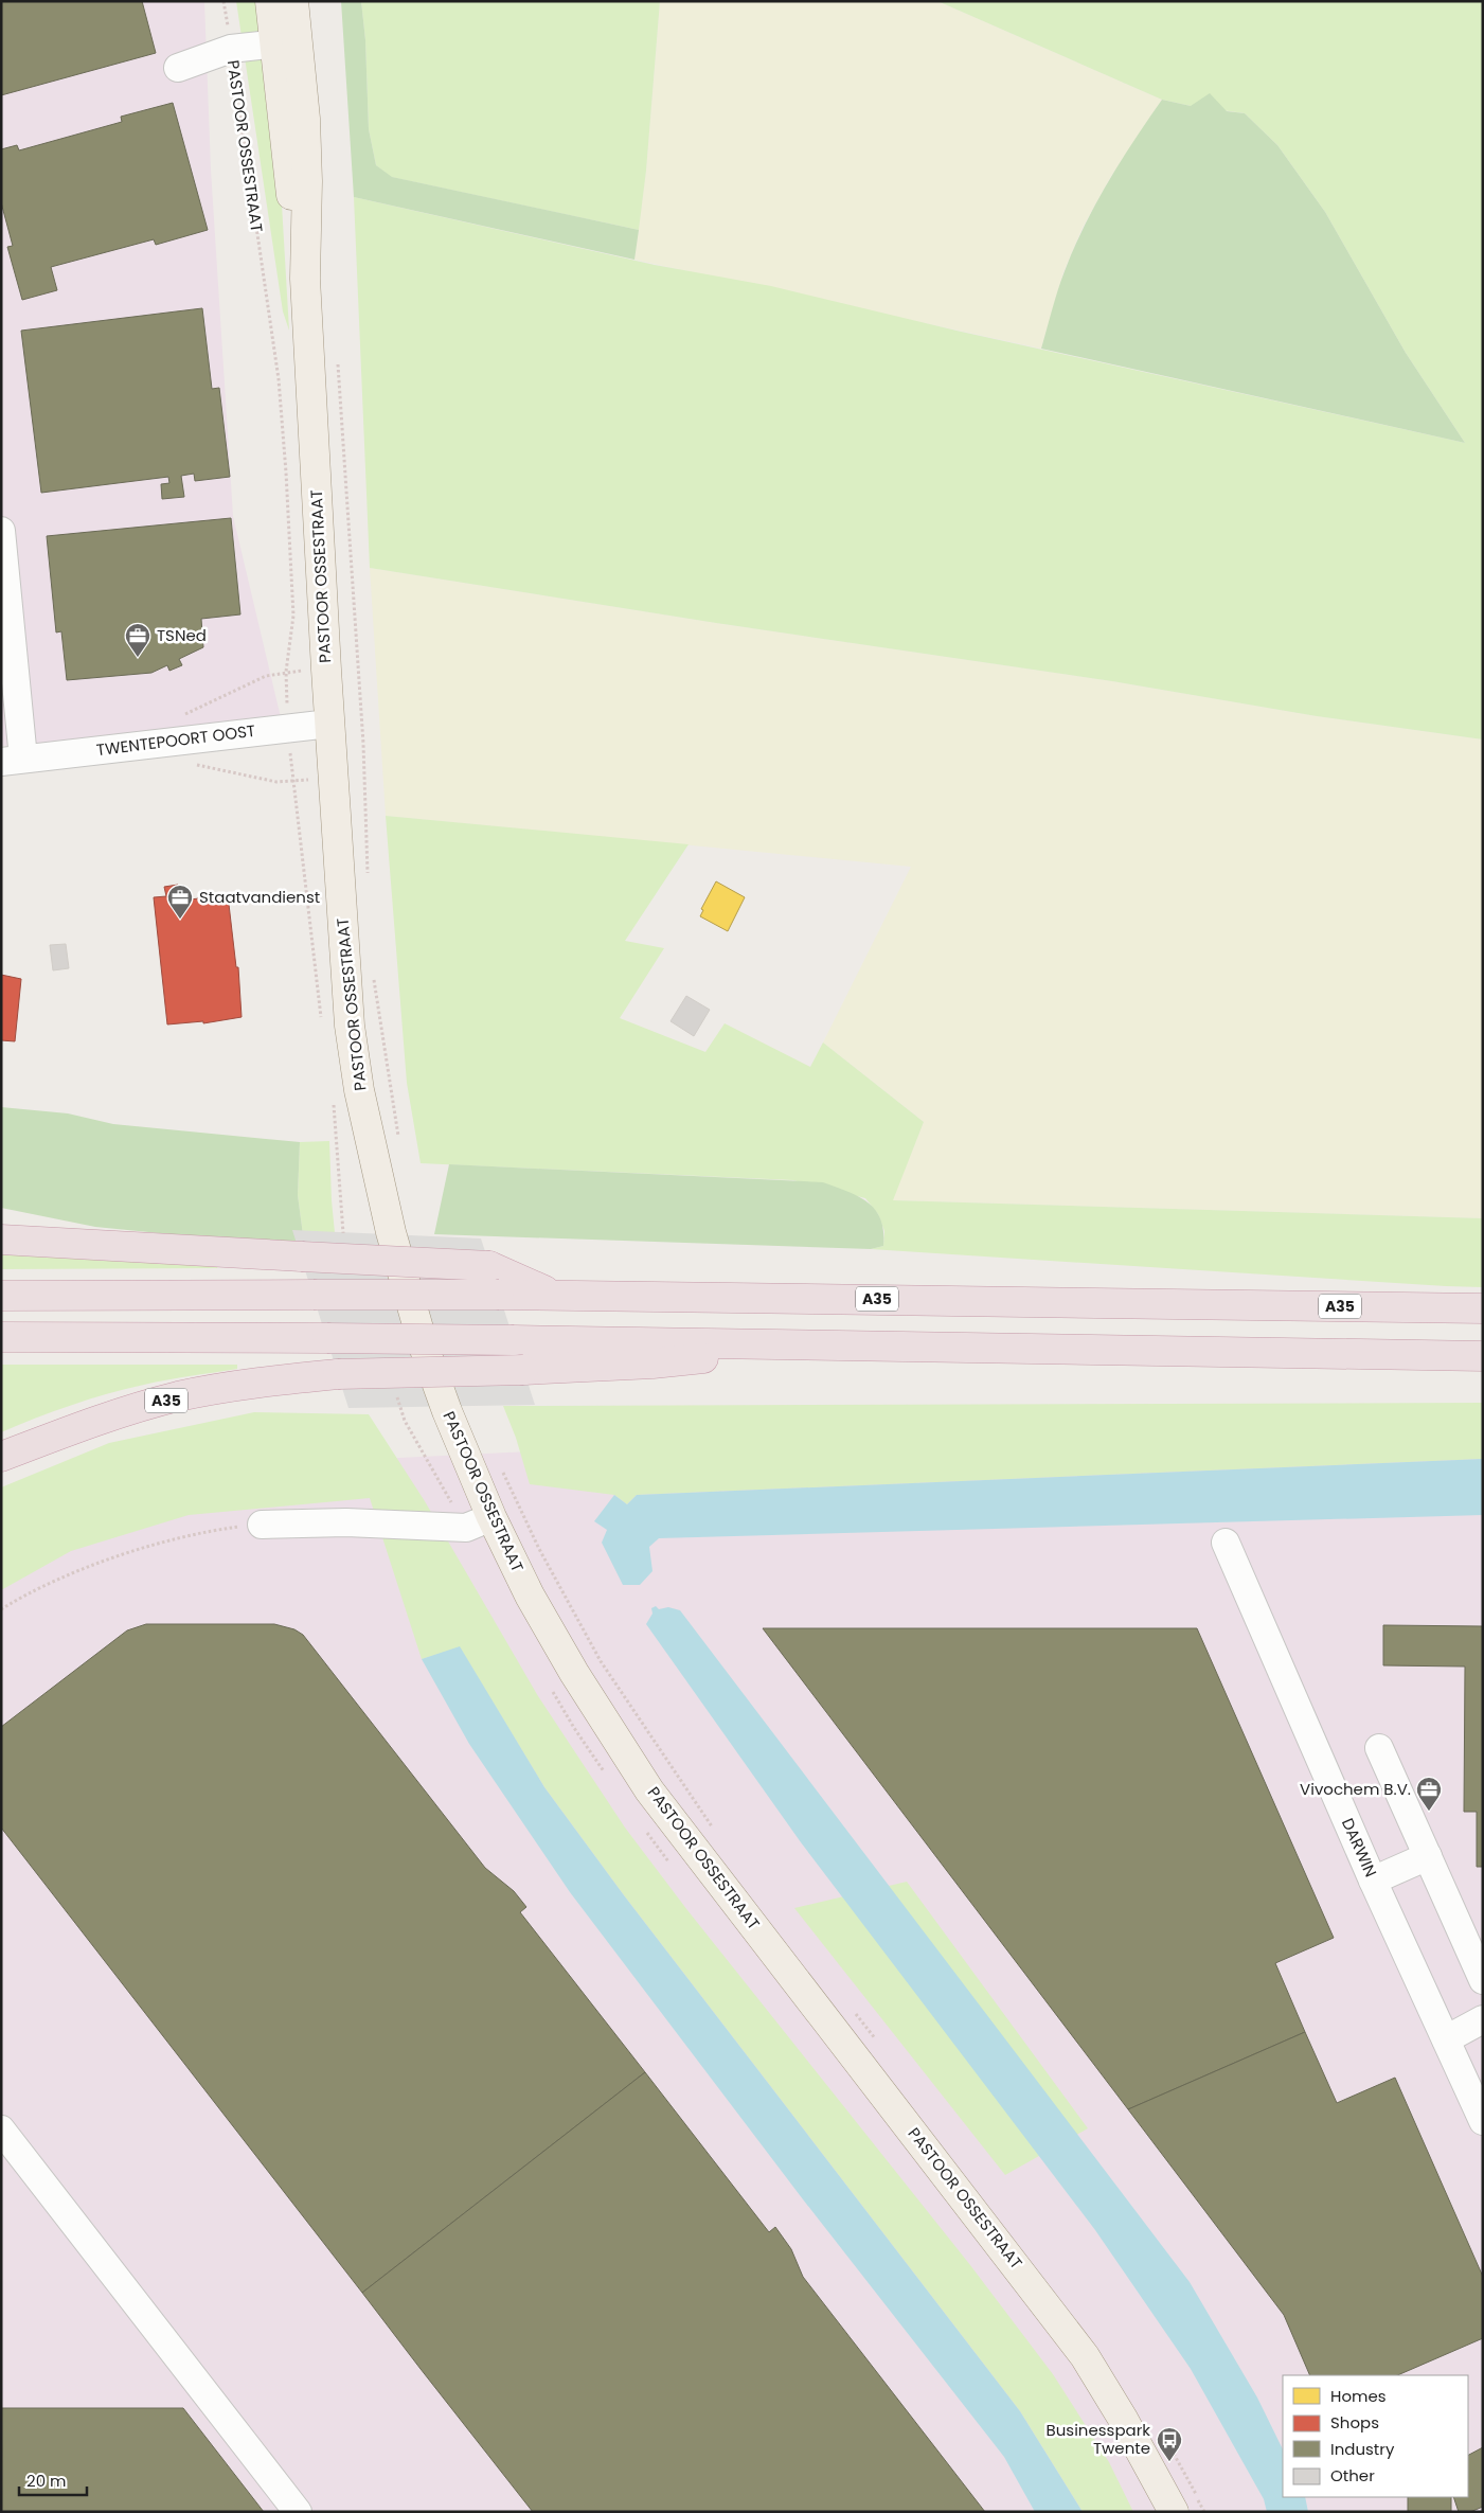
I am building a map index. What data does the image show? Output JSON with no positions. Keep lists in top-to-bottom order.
{
  "streets": {
    "highway": ["A35"],
    "main road": ["PASTOOR OSSESTRAAT"],
    "street": ["TWENTEPOORT OOST", "DARWIN"]
  },
  "crossings": [
    ["PASTOOR OSSESTRAAT", "TWENTEPOORT OOST"]
  ],
  "places": {
    "office": ["TSNed", "Staatvandienst", "Vivochem B.V."],
    "bus stop": ["Businesspark Twente"]
  },
  "legend": [
    "Homes",
    "Shops",
    "Industry",
    "Other"
  ],
  "scale_bar": "20 m"
}
